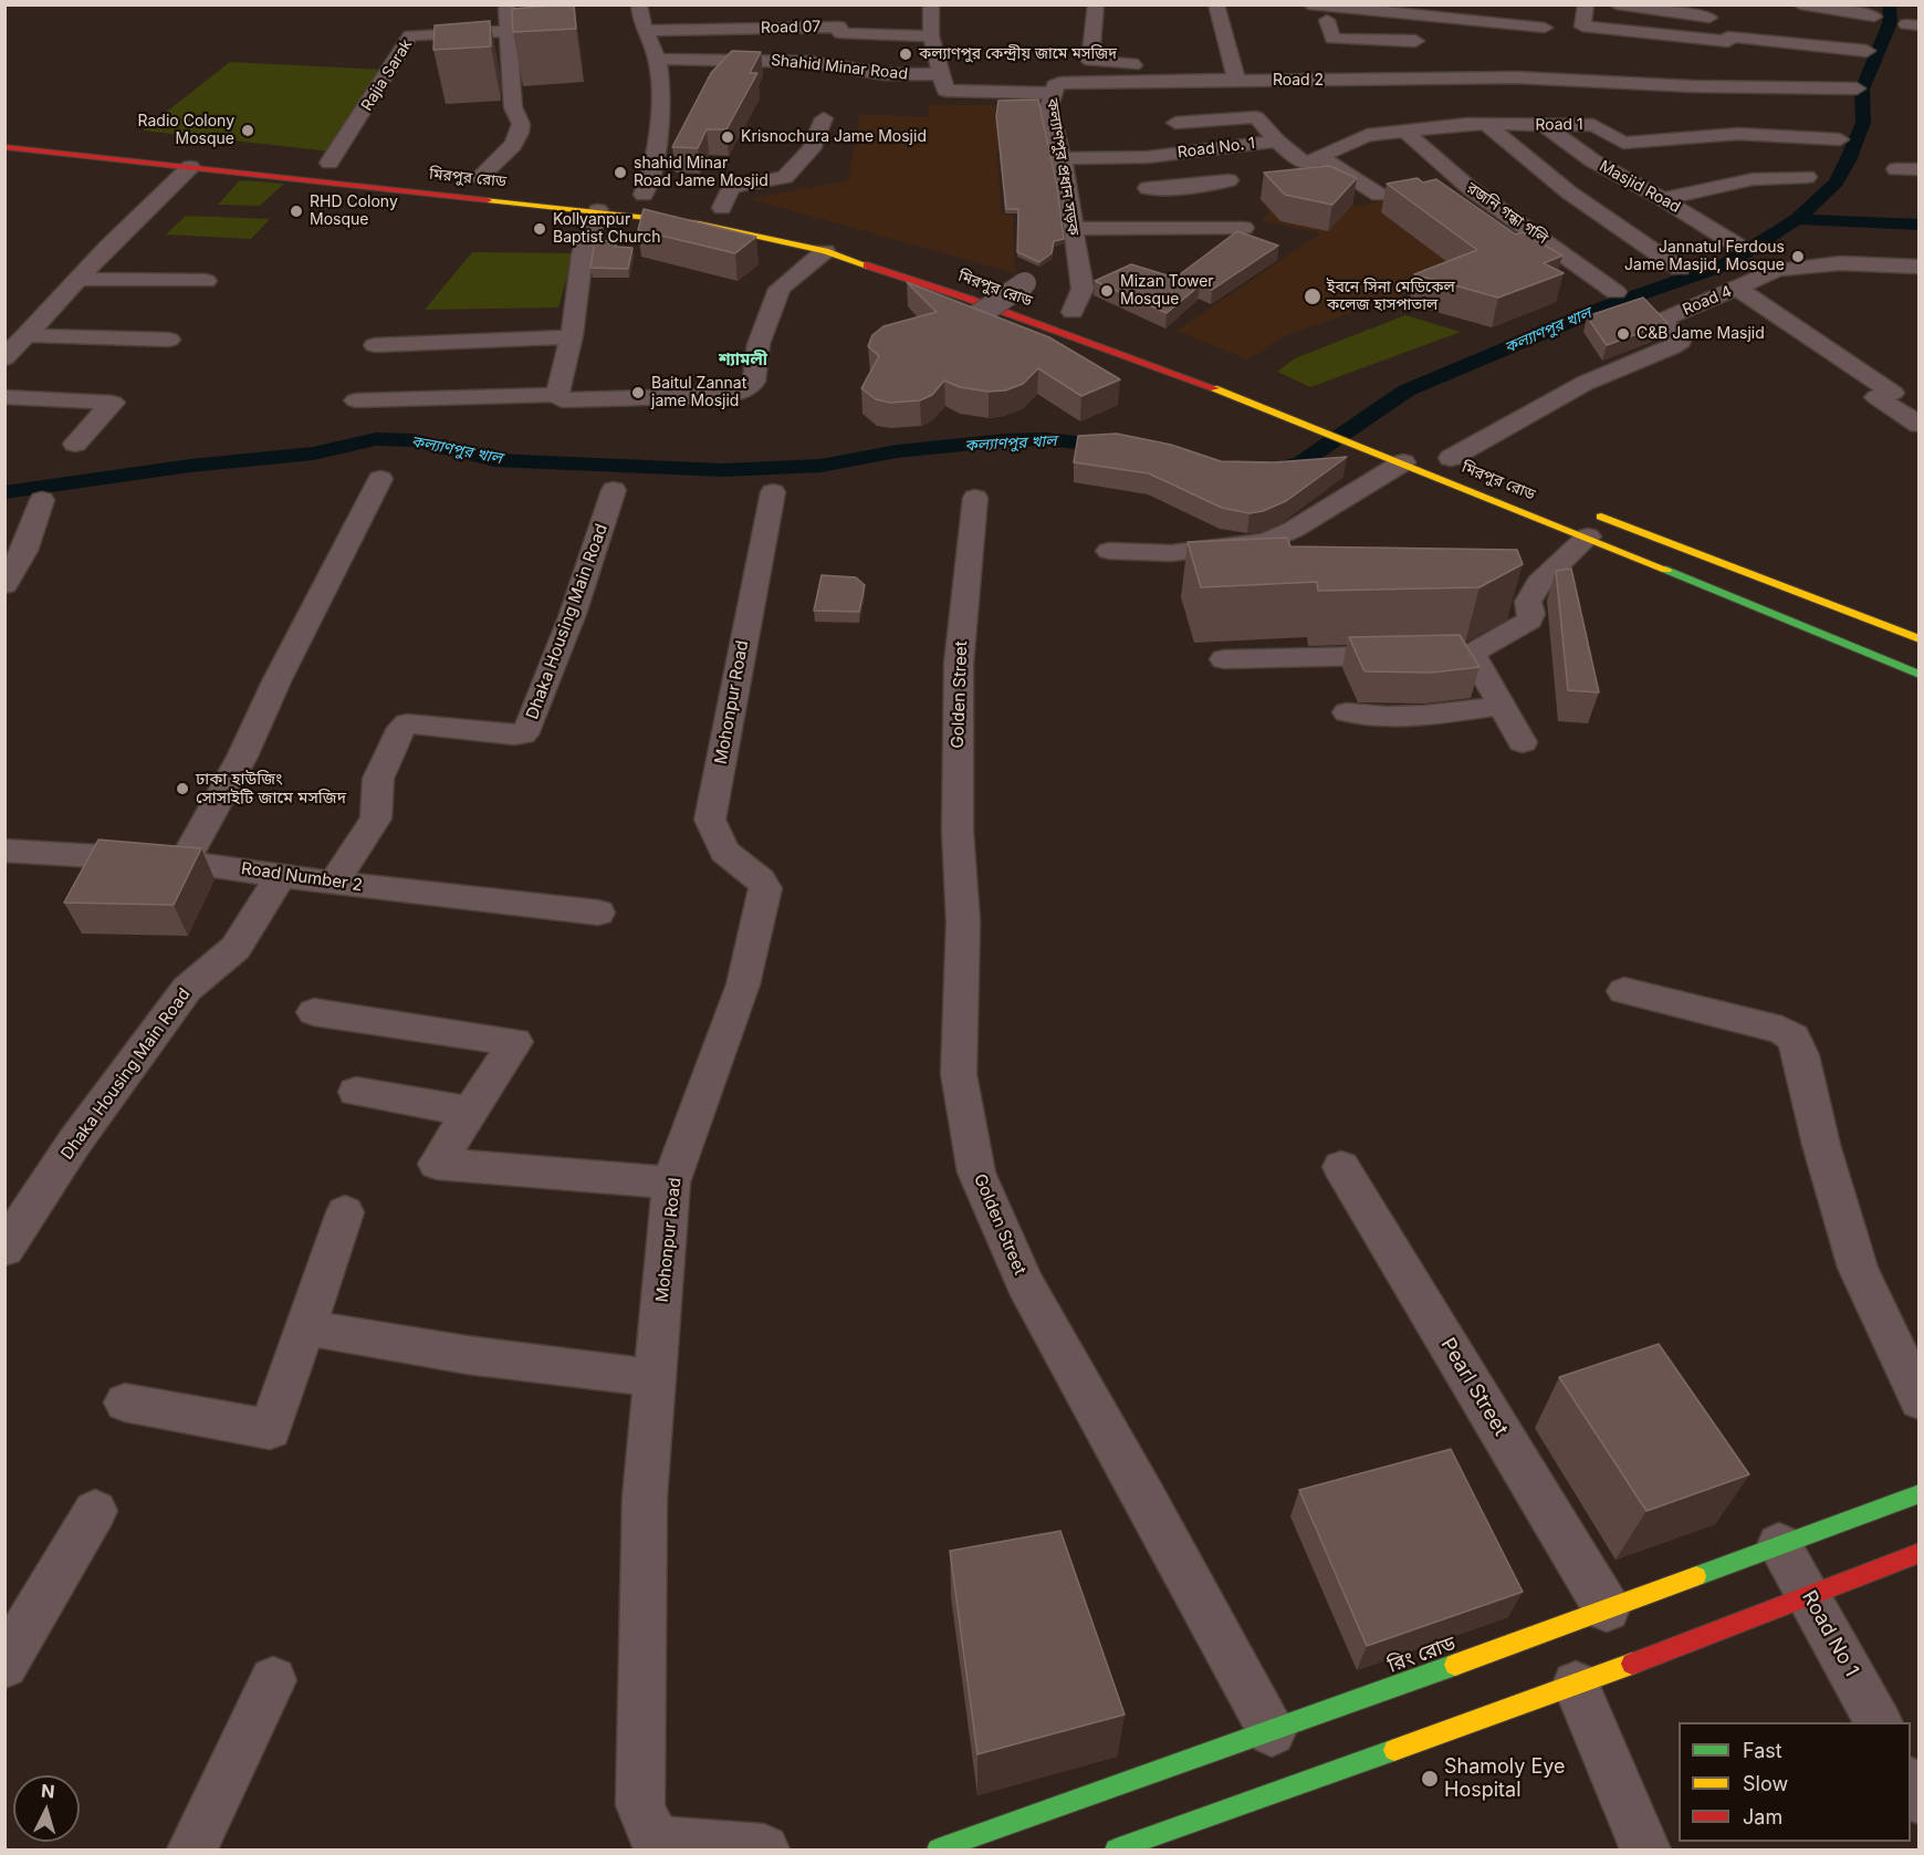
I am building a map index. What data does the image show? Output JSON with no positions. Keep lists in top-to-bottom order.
{
  "streets": {
    "main road": ["মিরপুর রোড", "রিং রোড"],
    "street": [
      "Road 07",
      "Shahid Minar Road",
      "Rajia Sarak",
      "Road 2",
      "Road 1",
      "Road No. 1",
      "কল্যাণপুর প্রধান সড়ক",
      "Masjid Road",
      "রজনি গন্ধা গলি",
      "Road 4",
      "Dhaka Housing Main Road",
      "Golden Street",
      "Mohonpur Road",
      "Road Number 2",
      "Pearl Street",
      "Road No 1"
    ]
  },
  "crossings": [
    ["Shahid Minar Road", "কল্যাণপুর প্রধান সড়ক"],
    ["Road 2", "কল্যাণপুর প্রধান সড়ক"],
    ["Road 1", "Road No. 1"],
    ["Road 1", "Masjid Road"],
    ["Road 1", "রজনি গন্ধা গলি"],
    ["Road No. 1", "কল্যাণপুর প্রধান সড়ক"],
    ["মিরপুর রোড", "Road 4"],
    ["Dhaka Housing Main Road", "Road Number 2"],
    ["Golden Street", "রিং রোড"],
    ["Pearl Street", "রিং রোড"],
    ["Road No 1", "রিং রোড"]
  ],
  "districts": ["শ্যামলী"],
  "water": ["কল্যাণপুর খাল"],
  "places": [
    "কল্যাণপুর কেন্দ্রীয় জামে মসজিদ",
    "Radio Colony Mosque",
    "Krisnochura Jame Mosjid",
    "shahid Minar Road Jame Mosjid",
    "RHD Colony Mosque",
    "Kollyanpur Baptist Church",
    "Jannatul Ferdous Jame Masjid, Mosque",
    "Mizan Tower Mosque",
    "ইবনে সিনা মেডিকেল কলেজ হাসপাতাল",
    "C&B Jame Masjid",
    "Baitul Zannat jame Mosjid",
    "ঢাকা হাউজিং সোসাইটি জামে মসজিদ",
    "Shamoly Eye Hospital"
  ],
  "legend": ["Fast", "Slow", "Jam"],
  "north": "top"
}
